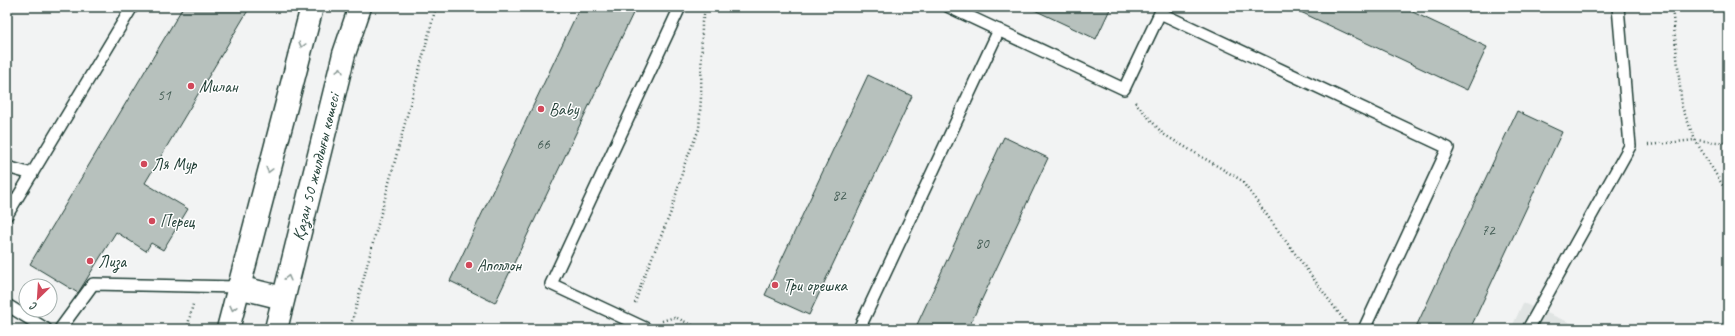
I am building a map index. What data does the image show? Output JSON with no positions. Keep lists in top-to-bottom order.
{
  "streets": {
    "street": ["Қазан 50 жылдығы көшесі"]
  },
  "places": [
    "Милан",
    "Baby",
    "Ля Мур",
    "Перец",
    "Лиза",
    "Аполлон",
    "Три орешка"
  ],
  "house_numbers": [
    "51",
    "66",
    "82",
    "72",
    "80"
  ],
  "north": "bottom left"
}
